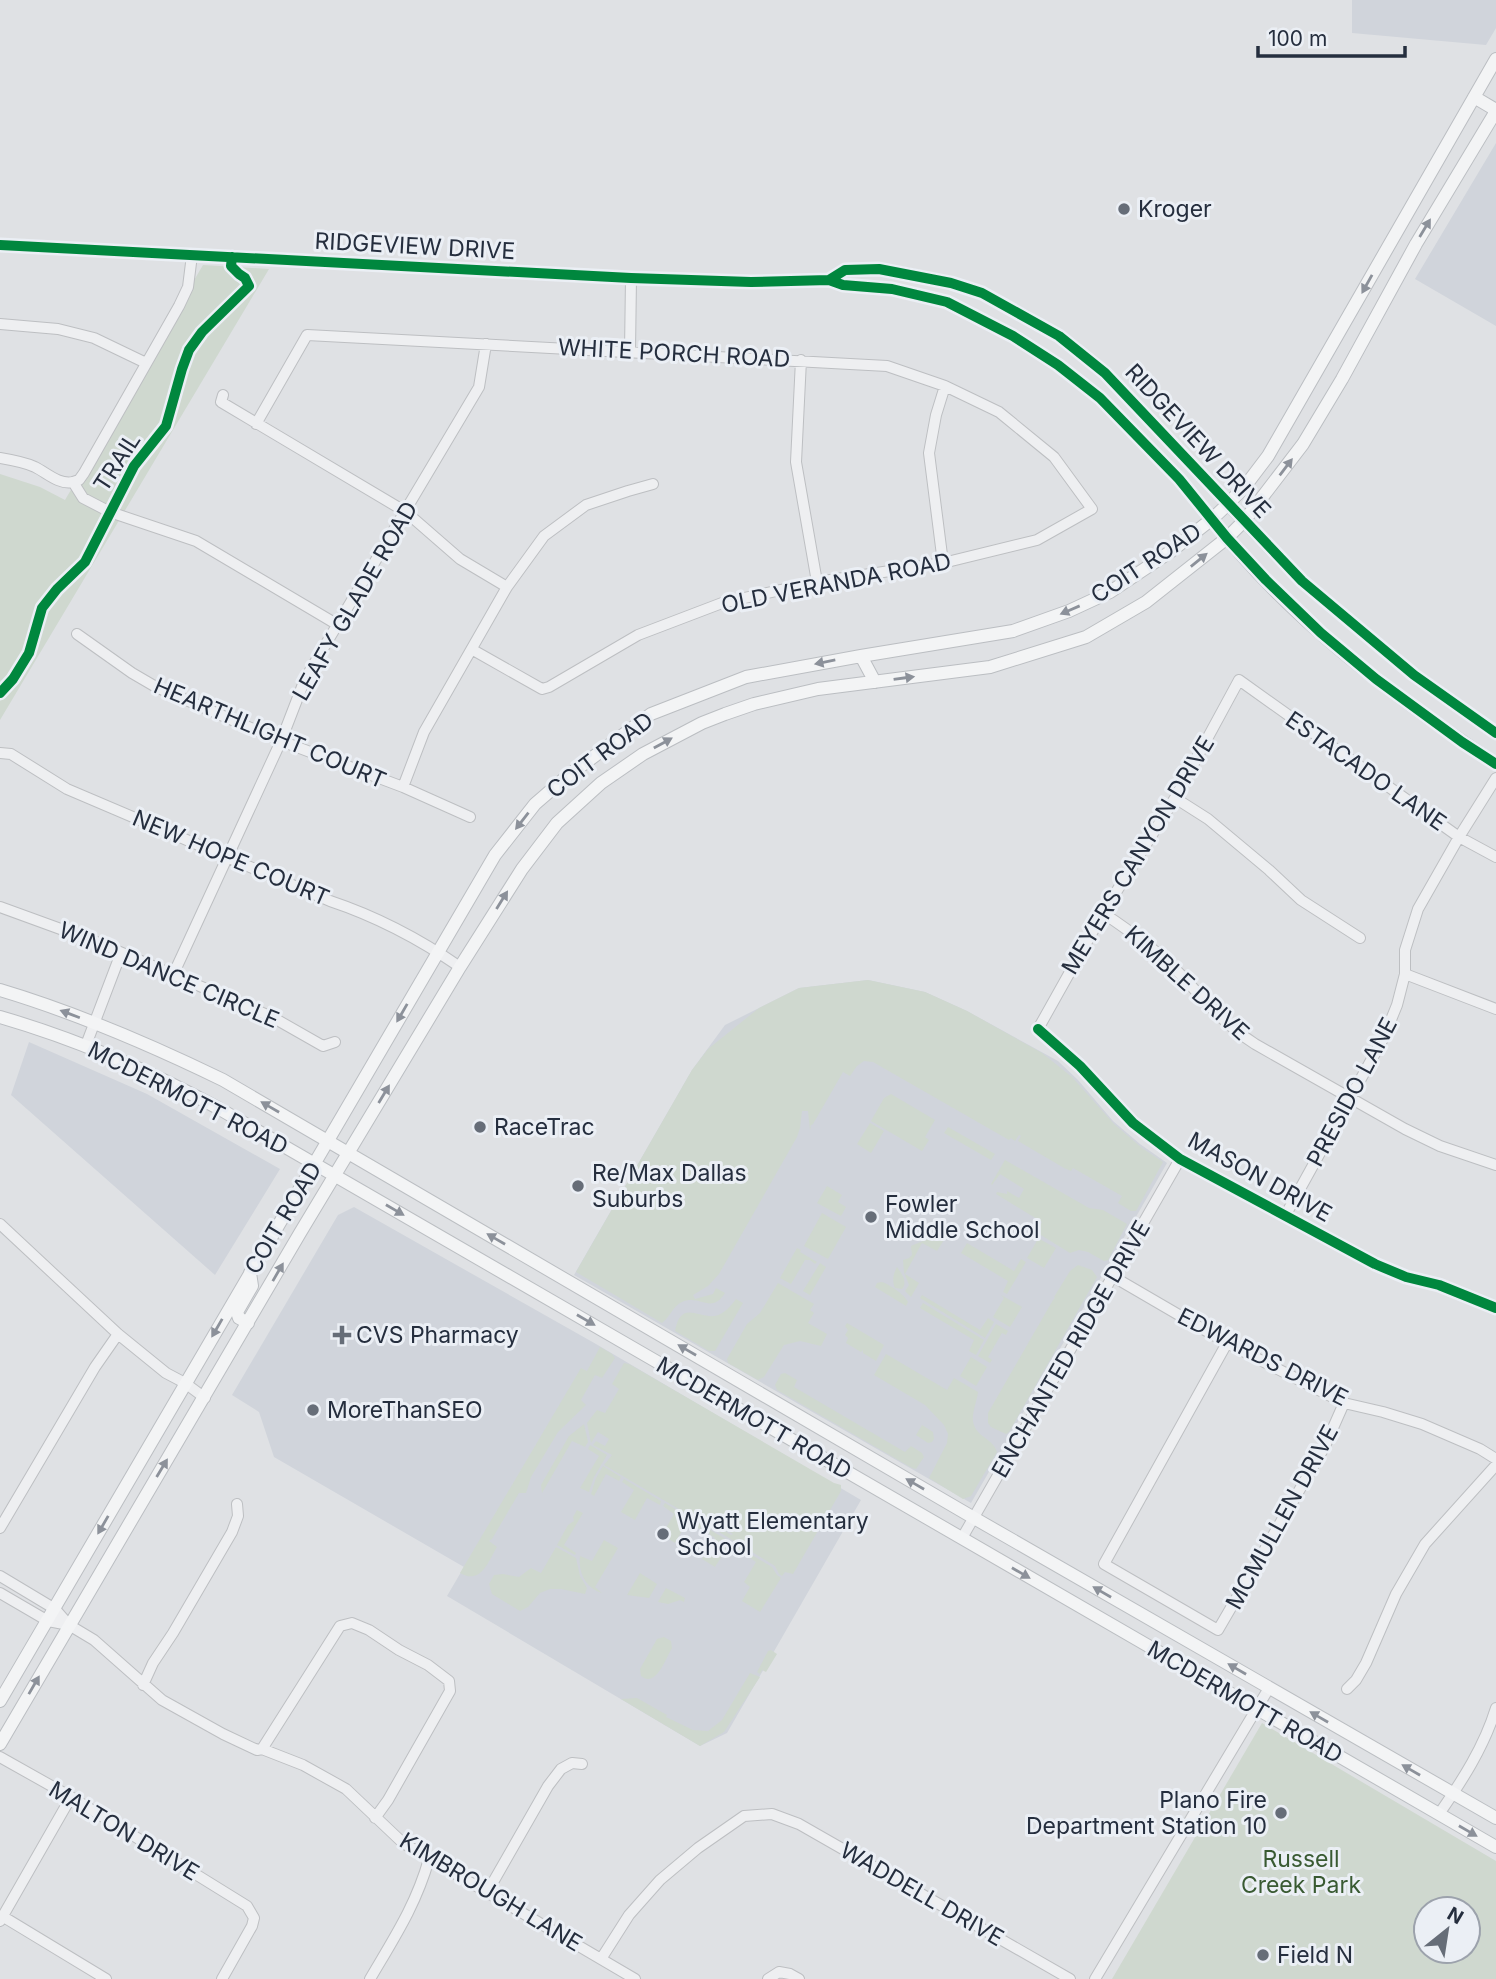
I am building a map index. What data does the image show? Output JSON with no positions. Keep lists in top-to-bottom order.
{
  "streets": {
    "main road": ["RIDGEVIEW DRIVE", "COIT ROAD", "MCDERMOTT ROAD"],
    "street": [
      "WHITE PORCH ROAD",
      "OLD VERANDA ROAD",
      "LEAFY GLADE ROAD",
      "HEARTHLIGHT COURT",
      "ESTACADO LANE",
      "MEYERS CANYON DRIVE",
      "NEW HOPE COURT",
      "WIND DANCE CIRCLE",
      "KIMBLE DRIVE",
      "PRESIDO LANE",
      "MASON DRIVE",
      "ENCHANTED RIDGE DRIVE",
      "EDWARDS DRIVE",
      "MCMULLEN DRIVE",
      "MALTON DRIVE",
      "KIMBROUGH LANE",
      "WADDELL DRIVE"
    ],
    "cycle path": ["TRAIL"]
  },
  "crossings": [
    ["RIDGEVIEW DRIVE", "COIT ROAD"],
    ["WHITE PORCH ROAD", "OLD VERANDA ROAD"],
    ["WHITE PORCH ROAD", "LEAFY GLADE ROAD"],
    ["COIT ROAD", "NEW HOPE COURT"],
    ["COIT ROAD", "MCDERMOTT ROAD"],
    ["COIT ROAD", "KIMBROUGH LANE"],
    ["LEAFY GLADE ROAD", "HEARTHLIGHT COURT"],
    ["LEAFY GLADE ROAD", "NEW HOPE COURT"],
    ["LEAFY GLADE ROAD", "WIND DANCE CIRCLE"],
    ["ESTACADO LANE", "MEYERS CANYON DRIVE"],
    ["ESTACADO LANE", "PRESIDO LANE"],
    ["MEYERS CANYON DRIVE", "KIMBLE DRIVE"],
    ["MEYERS CANYON DRIVE", "MASON DRIVE"],
    ["KIMBLE DRIVE", "PRESIDO LANE"],
    ["PRESIDO LANE", "MASON DRIVE"],
    ["MCDERMOTT ROAD", "ENCHANTED RIDGE DRIVE"],
    ["MASON DRIVE", "ENCHANTED RIDGE DRIVE"],
    ["ENCHANTED RIDGE DRIVE", "EDWARDS DRIVE"],
    ["EDWARDS DRIVE", "MCMULLEN DRIVE"],
    ["KIMBROUGH LANE", "WADDELL DRIVE"]
  ],
  "parks": ["Russell Creek Park"],
  "places": {
    "other": [
      "Kroger",
      "RaceTrac",
      "Re/Max Dallas Suburbs",
      "Fowler Middle School",
      "MoreThanSEO",
      "Wyatt Elementary School",
      "Plano Fire Department Station 10",
      "Field N"
    ],
    "health": ["CVS Pharmacy"]
  },
  "scale_bar": "100 m",
  "north": "top right"
}
